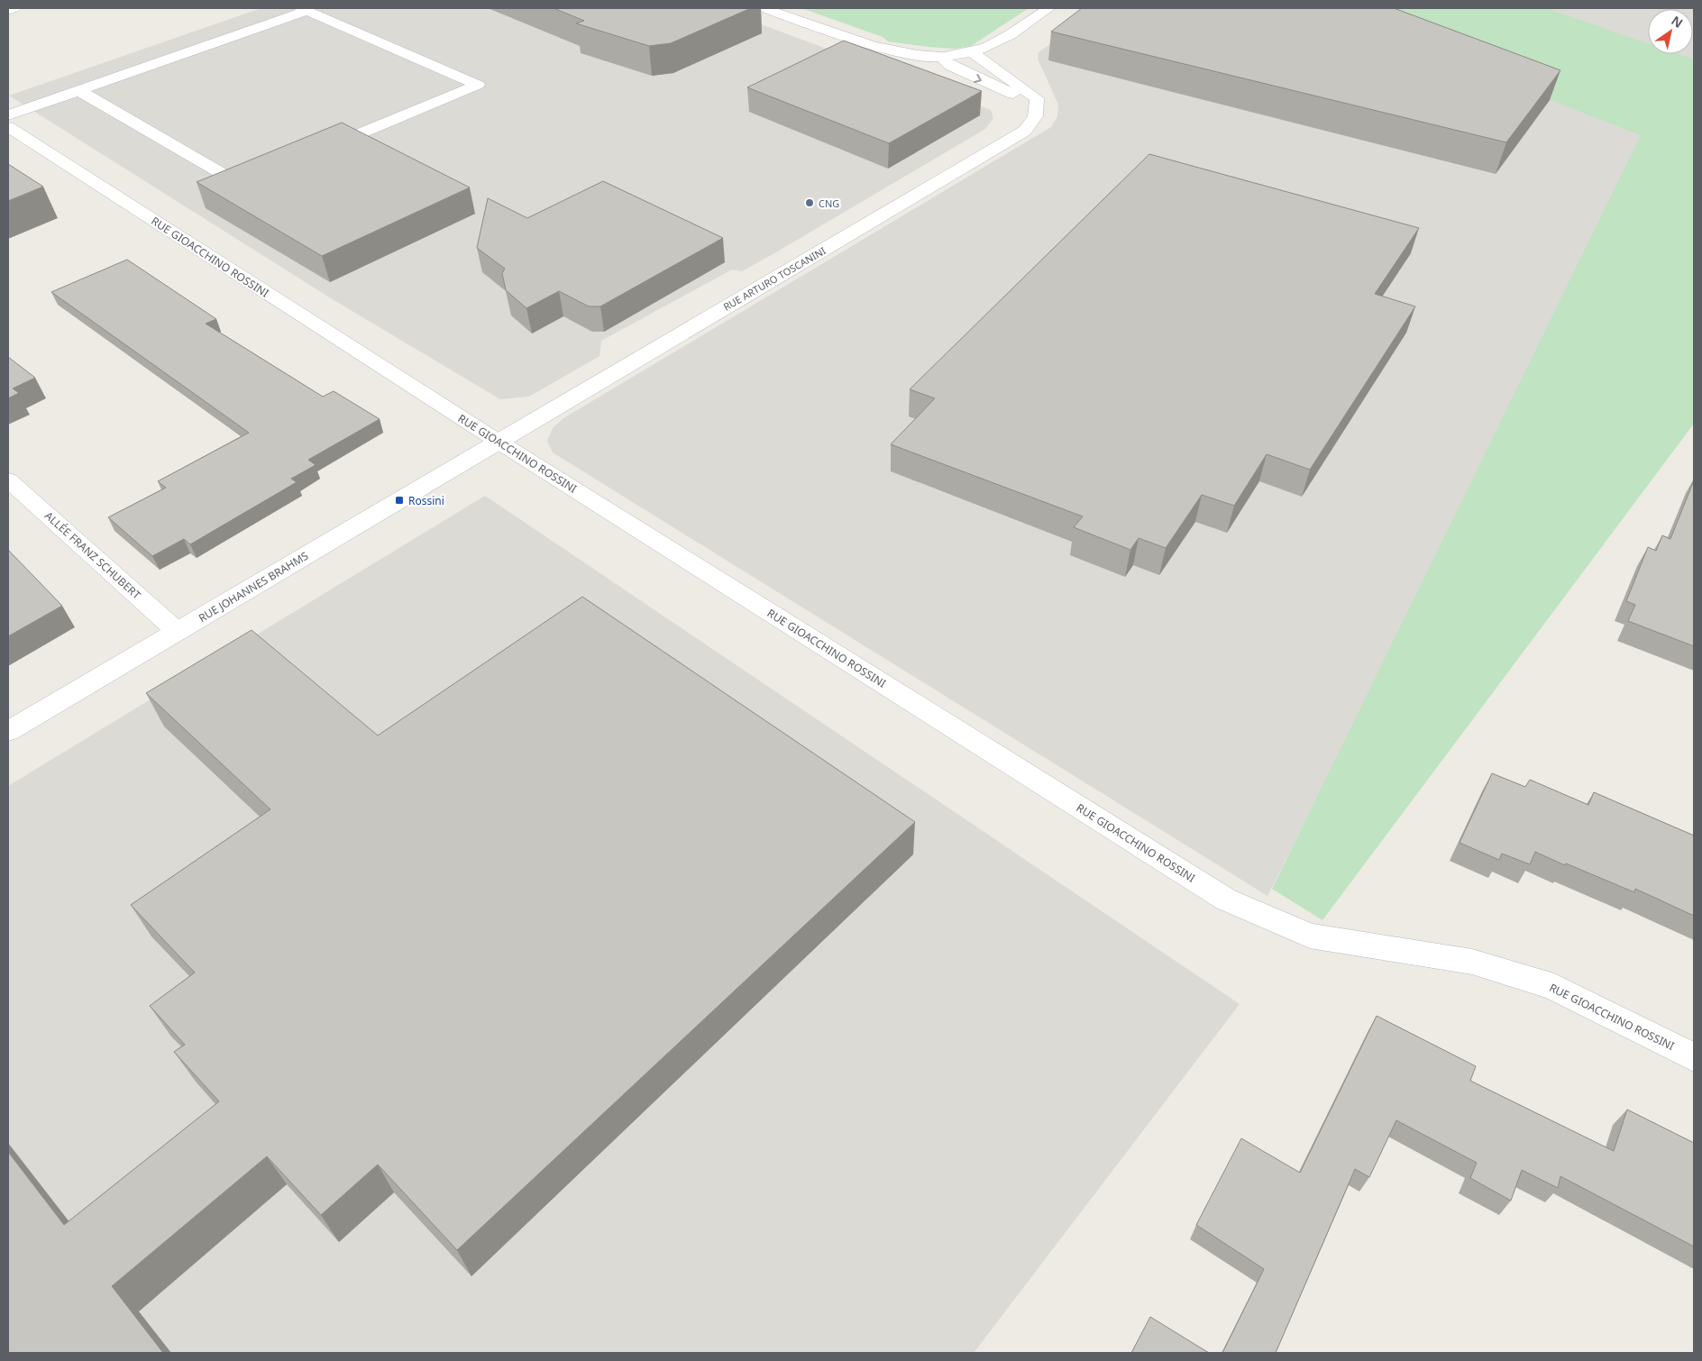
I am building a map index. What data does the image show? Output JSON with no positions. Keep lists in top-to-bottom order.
{
  "streets": {
    "street": [
      "RUE GIOACCHINO ROSSINI",
      "RUE ARTURO TOSCANINI",
      "ALLÉE FRANZ SCHUBERT",
      "RUE JOHANNES BRAHMS"
    ]
  },
  "crossings": [
    ["RUE GIOACCHINO ROSSINI", "RUE ARTURO TOSCANINI"],
    ["RUE GIOACCHINO ROSSINI", "RUE JOHANNES BRAHMS"],
    ["RUE ARTURO TOSCANINI", "RUE JOHANNES BRAHMS"],
    ["ALLÉE FRANZ SCHUBERT", "RUE JOHANNES BRAHMS"]
  ],
  "places": {
    "other": ["CNG"],
    "transit": ["Rossini"]
  },
  "north": "top right"
}
